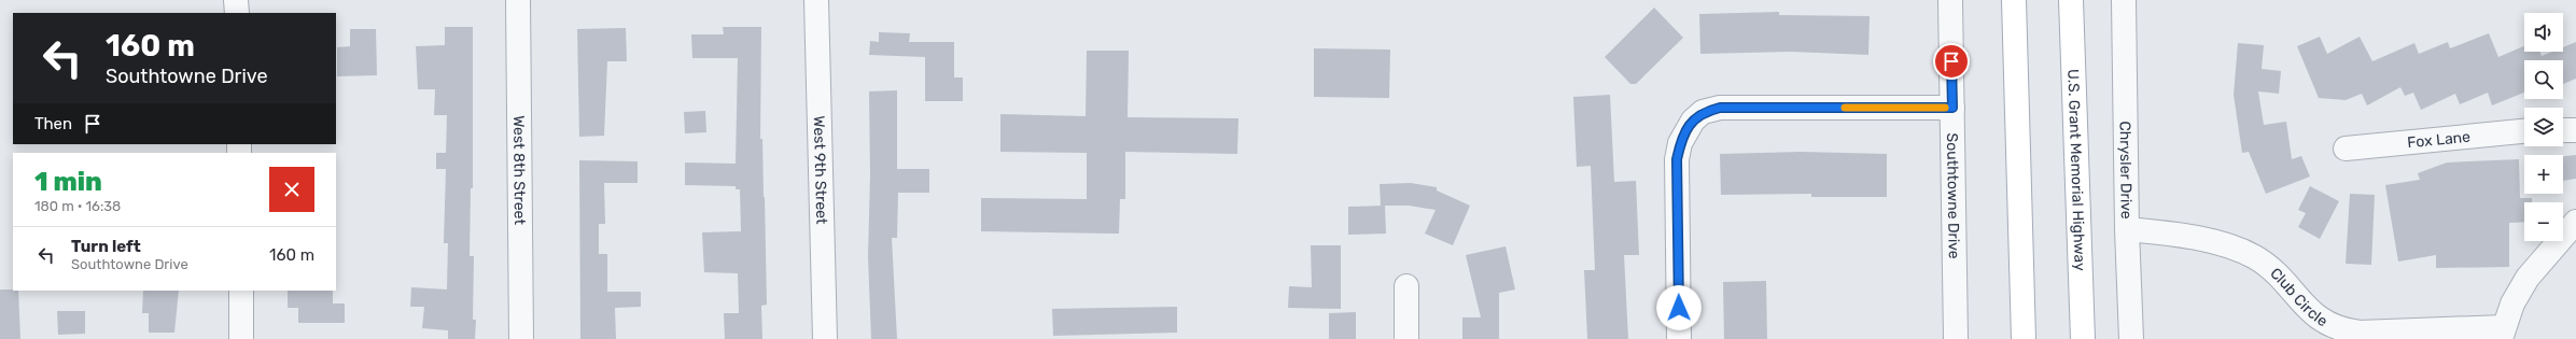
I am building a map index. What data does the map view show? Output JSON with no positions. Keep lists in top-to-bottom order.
{
  "streets": {
    "main road": ["U.S. Grant Memorial Highway"],
    "street": [
      "Fox Lane",
      "West 8th Street",
      "West 9th Street",
      "Chrysler Drive",
      "Southtowne Drive",
      "Club Circle"
    ]
  },
  "crossings": [
    ["Chrysler Drive", "Club Circle"]
  ],
  "page": {
    "map_buttons": ["+", "−"],
    "turn": ["160 m", "Southtowne Drive"],
    "then": "Then",
    "heading": ["1 min", "180 m · 16:38"],
    "list": [
      {
        "name": "Turn left",
        "note": "Southtowne Drive",
        "value": "160 m"
      }
    ]
  }
}
